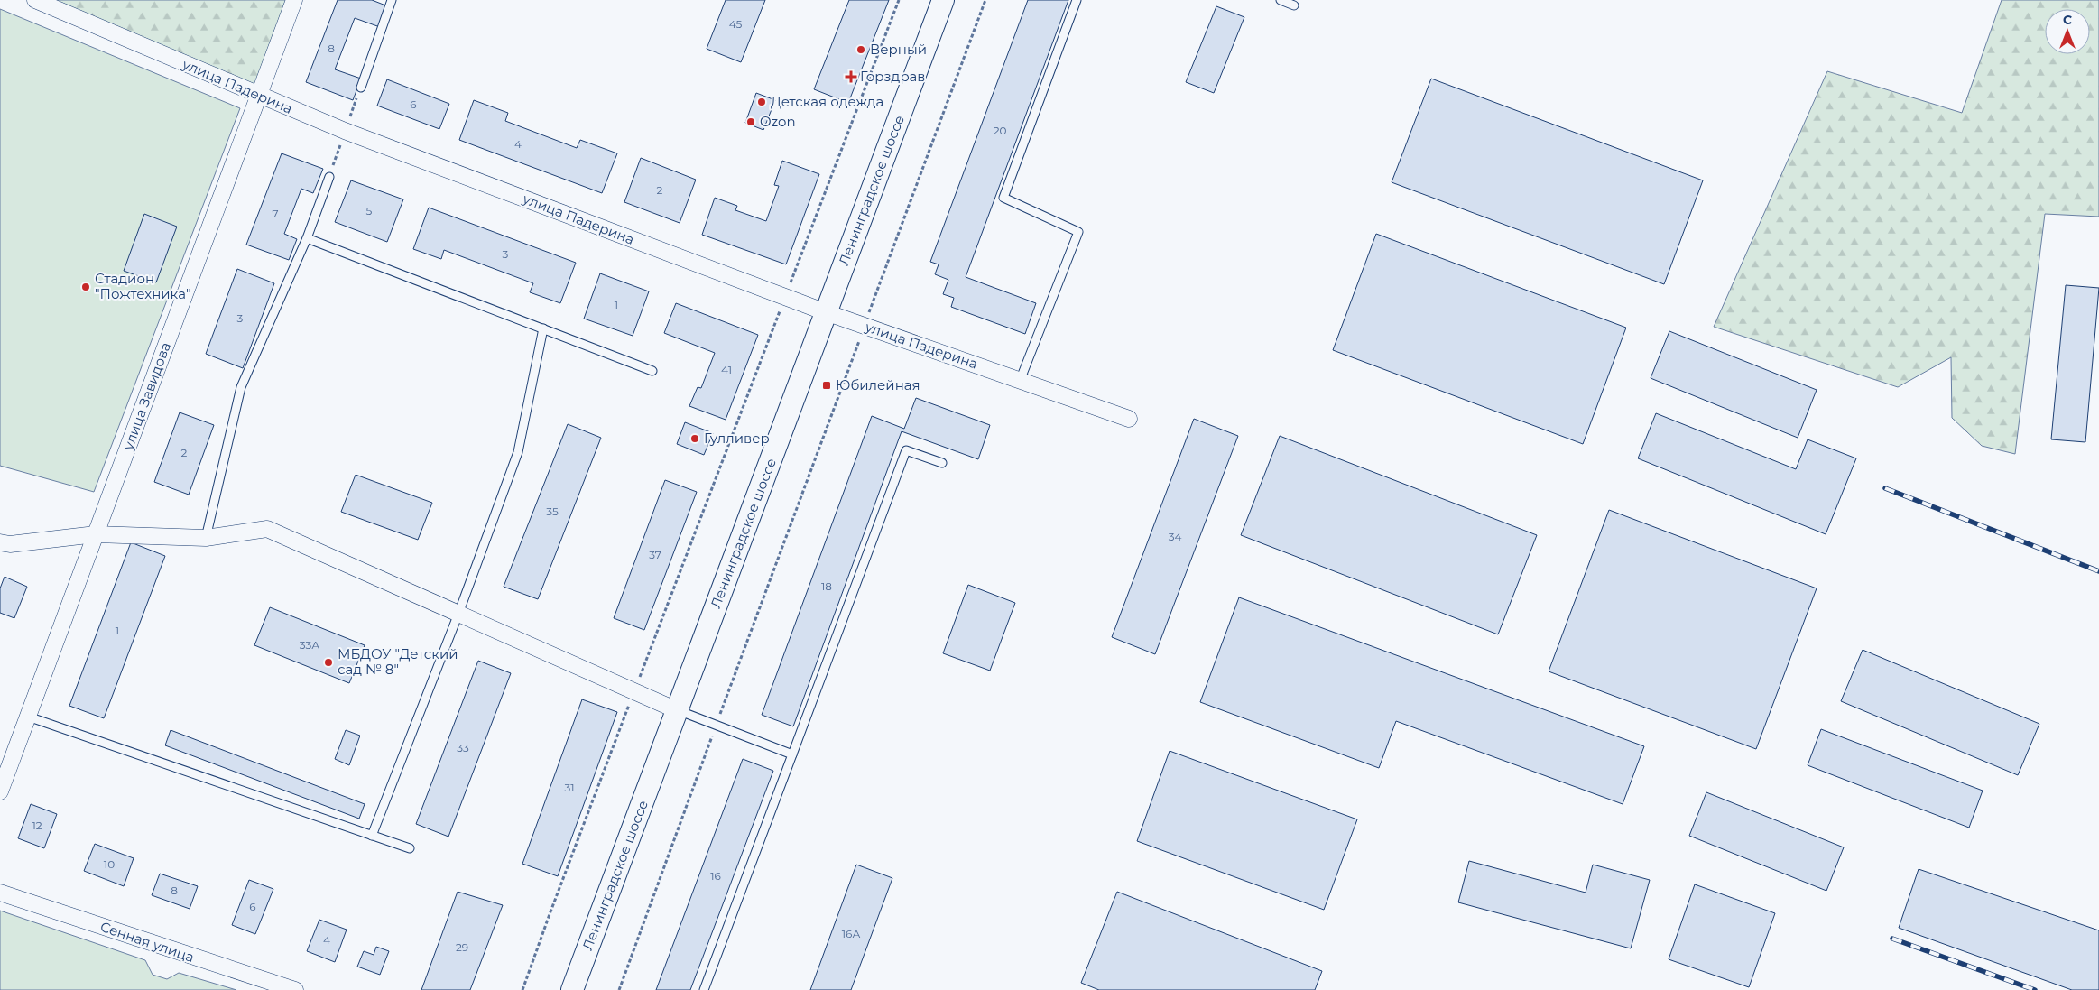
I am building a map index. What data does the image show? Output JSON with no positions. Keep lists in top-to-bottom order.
{
  "streets": {
    "main road": ["Ленинградское шоссе"],
    "street": ["улица Падерина", "улица Завидова", "Сенная улица"]
  },
  "crossings": [
    ["улица Падерина", "Ленинградское шоссе"],
    ["улица Падерина", "улица Завидова"]
  ],
  "places": {
    "other": [
      "Верный",
      "Детская одежда",
      "Ozon",
      "Стадион \"Пожтехника\"",
      "Гулливер",
      "МБДОУ \"Детский сад № 8\""
    ],
    "health": ["Горздрав"],
    "transit": ["Юбилейная"]
  },
  "house_numbers": [
    "45",
    "8",
    "6",
    "20",
    "4",
    "2",
    "5",
    "7",
    "3",
    "1",
    "3",
    "41",
    "2",
    "35",
    "34",
    "37",
    "18",
    "1",
    "33А",
    "33",
    "31",
    "12",
    "10",
    "16",
    "8",
    "6",
    "16А",
    "4",
    "29"
  ],
  "north": "top"
}
